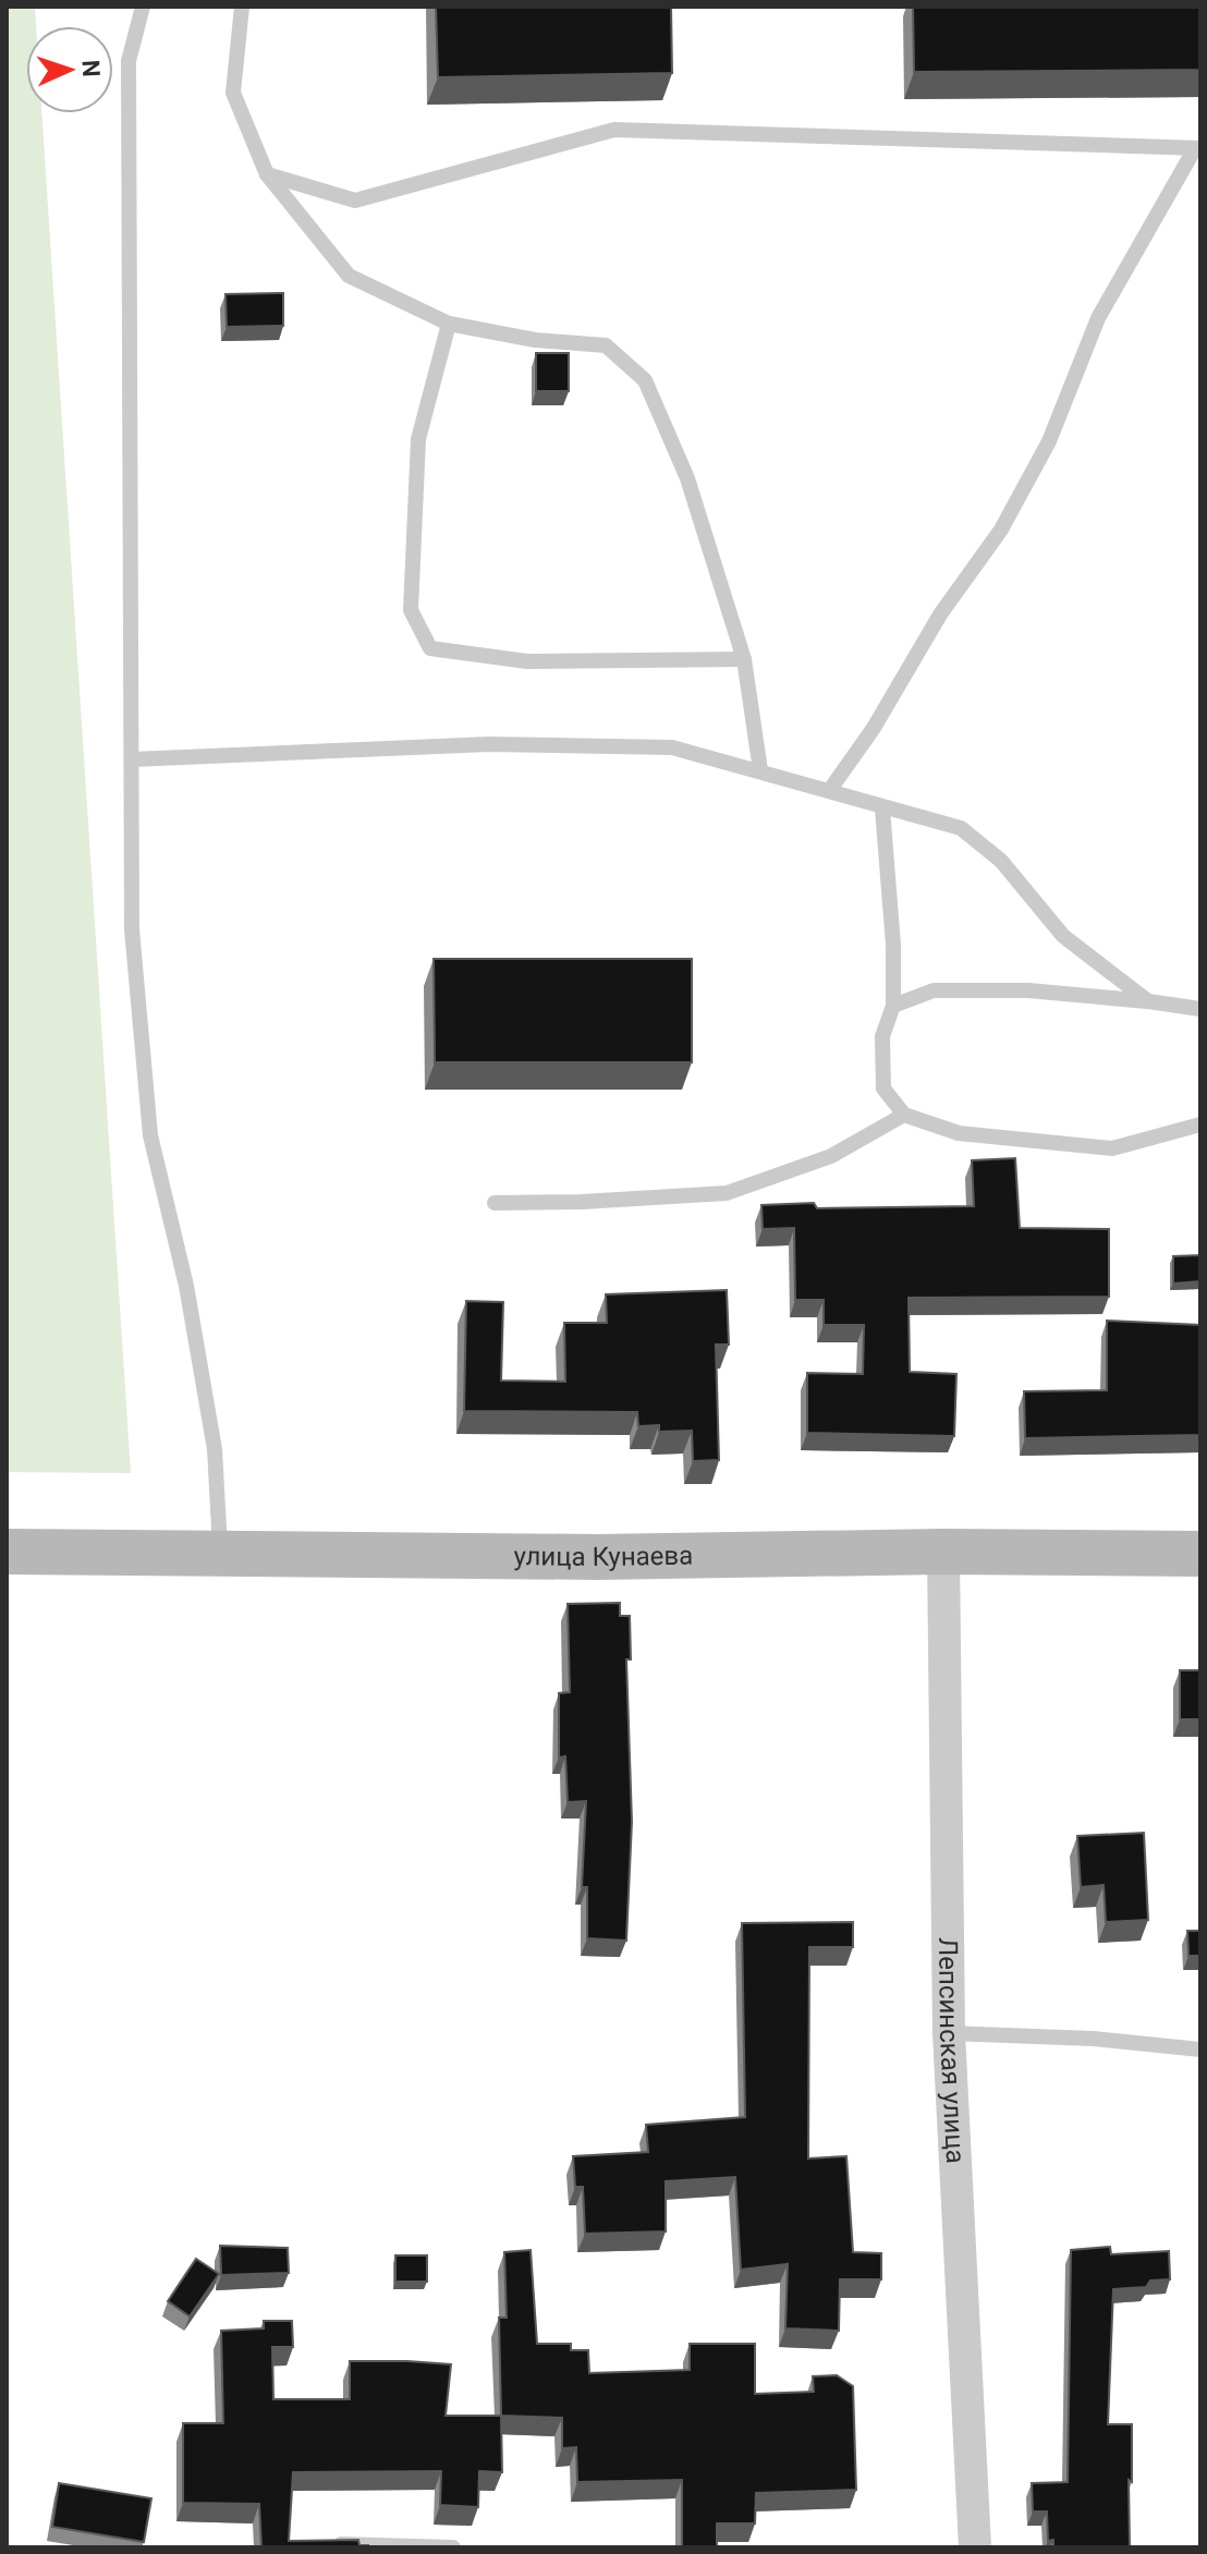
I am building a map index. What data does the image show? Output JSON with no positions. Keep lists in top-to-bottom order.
{
  "streets": {
    "main road": ["улица Кунаева"],
    "street": ["Лепсинская улица"]
  },
  "crossings": [
    ["улица Кунаева", "Лепсинская улица"]
  ],
  "north": "right"
}
